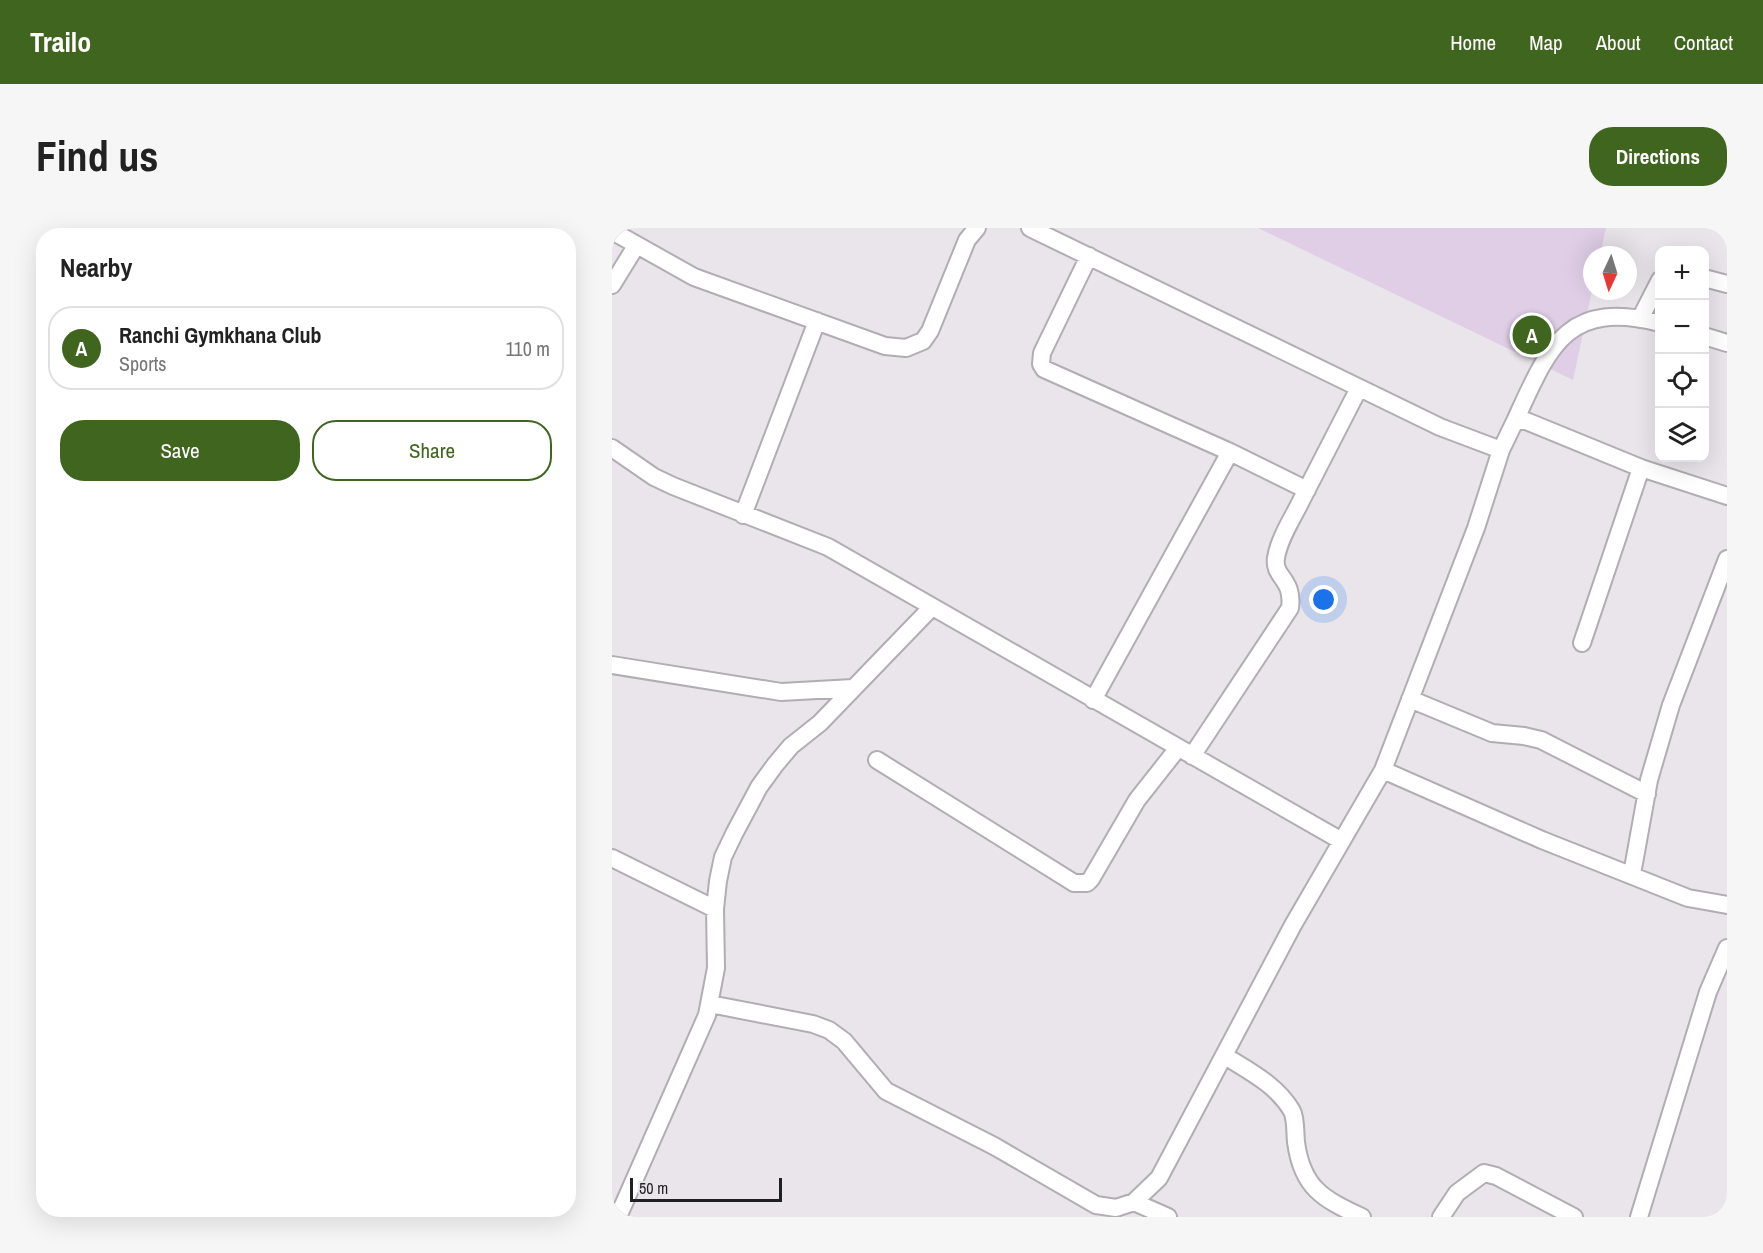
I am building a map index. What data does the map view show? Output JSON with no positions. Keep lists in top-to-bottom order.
{
  "scale_bar": "50 m",
  "north": "bottom",
  "page": {
    "header": "Trailo",
    "nav": [
      "Home",
      "Map",
      "About",
      "Contact"
    ],
    "buttons": [
      "Directions",
      ["Save", "Share"]
    ],
    "title": "Find us",
    "heading": "Nearby",
    "map_buttons": ["+", "−"],
    "list": [
      {
        "mark": "A",
        "name": "Ranchi Gymkhana Club",
        "note": "Sports",
        "value": "110 m"
      }
    ],
    "pins": "A",
    "scale": "50 m"
  }
}
